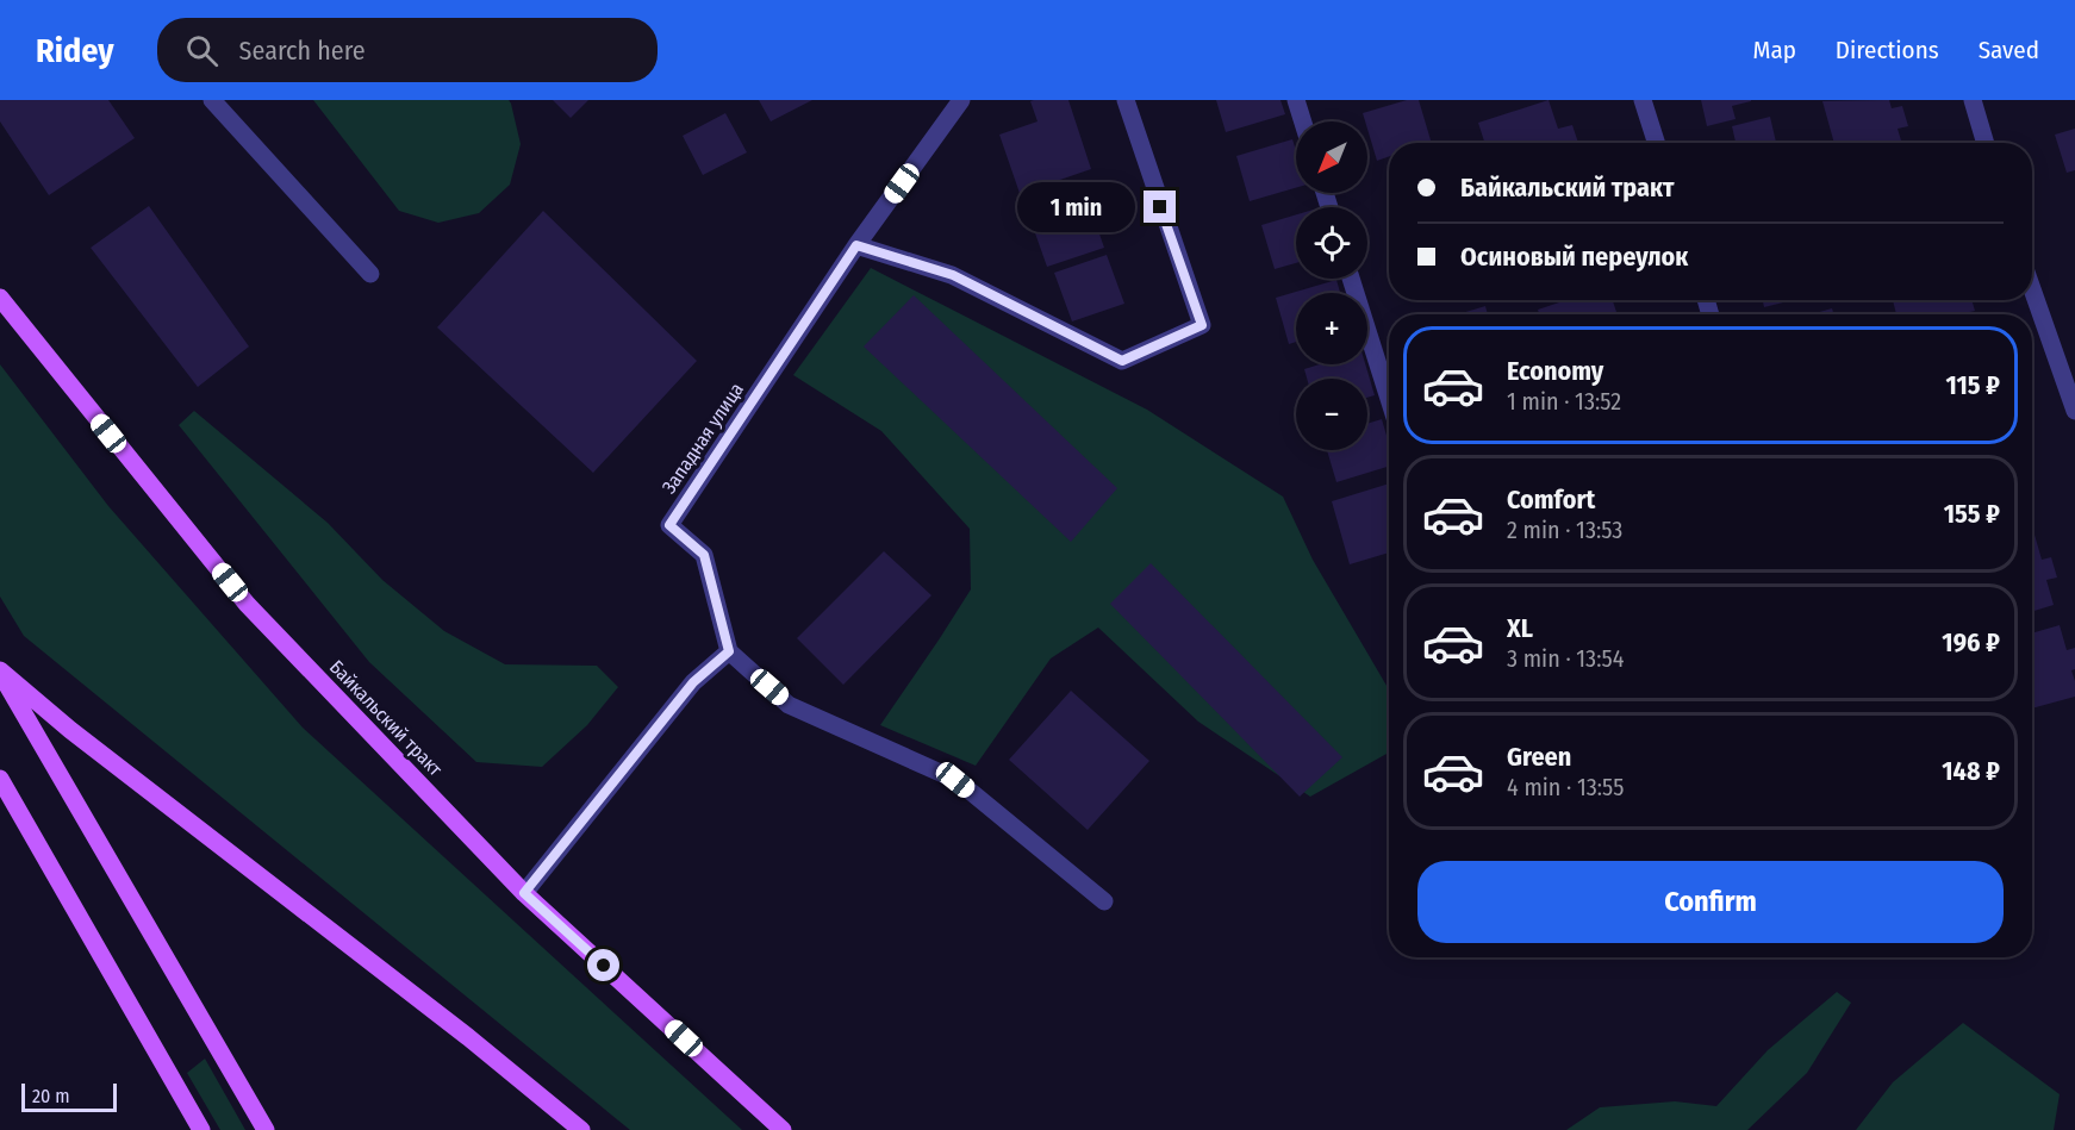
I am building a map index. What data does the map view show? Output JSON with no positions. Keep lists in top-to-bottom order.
{
  "streets": {
    "main road": ["Байкальский тракт"],
    "street": ["Западная улица"]
  },
  "scale_bar": "20 m",
  "north": "bottom left",
  "page": {
    "header": "Ridey",
    "search": "Search here",
    "nav": ["Map", "Directions", "Saved"],
    "map_buttons": ["+", "−"],
    "banner": ["Байкальский тракт", "Осиновый переулок"],
    "bubble": "1 min",
    "list": [
      {
        "name": "Economy",
        "note": "1 min · 13:52",
        "value": "115 ₽"
      },
      {
        "name": "Comfort",
        "note": "2 min · 13:53",
        "value": "155 ₽"
      },
      {
        "name": "XL",
        "note": "3 min · 13:54",
        "value": "196 ₽"
      },
      {
        "name": "Green",
        "note": "4 min · 13:55",
        "value": "148 ₽"
      }
    ],
    "buttons": "Confirm",
    "scale": "20 m"
  }
}
